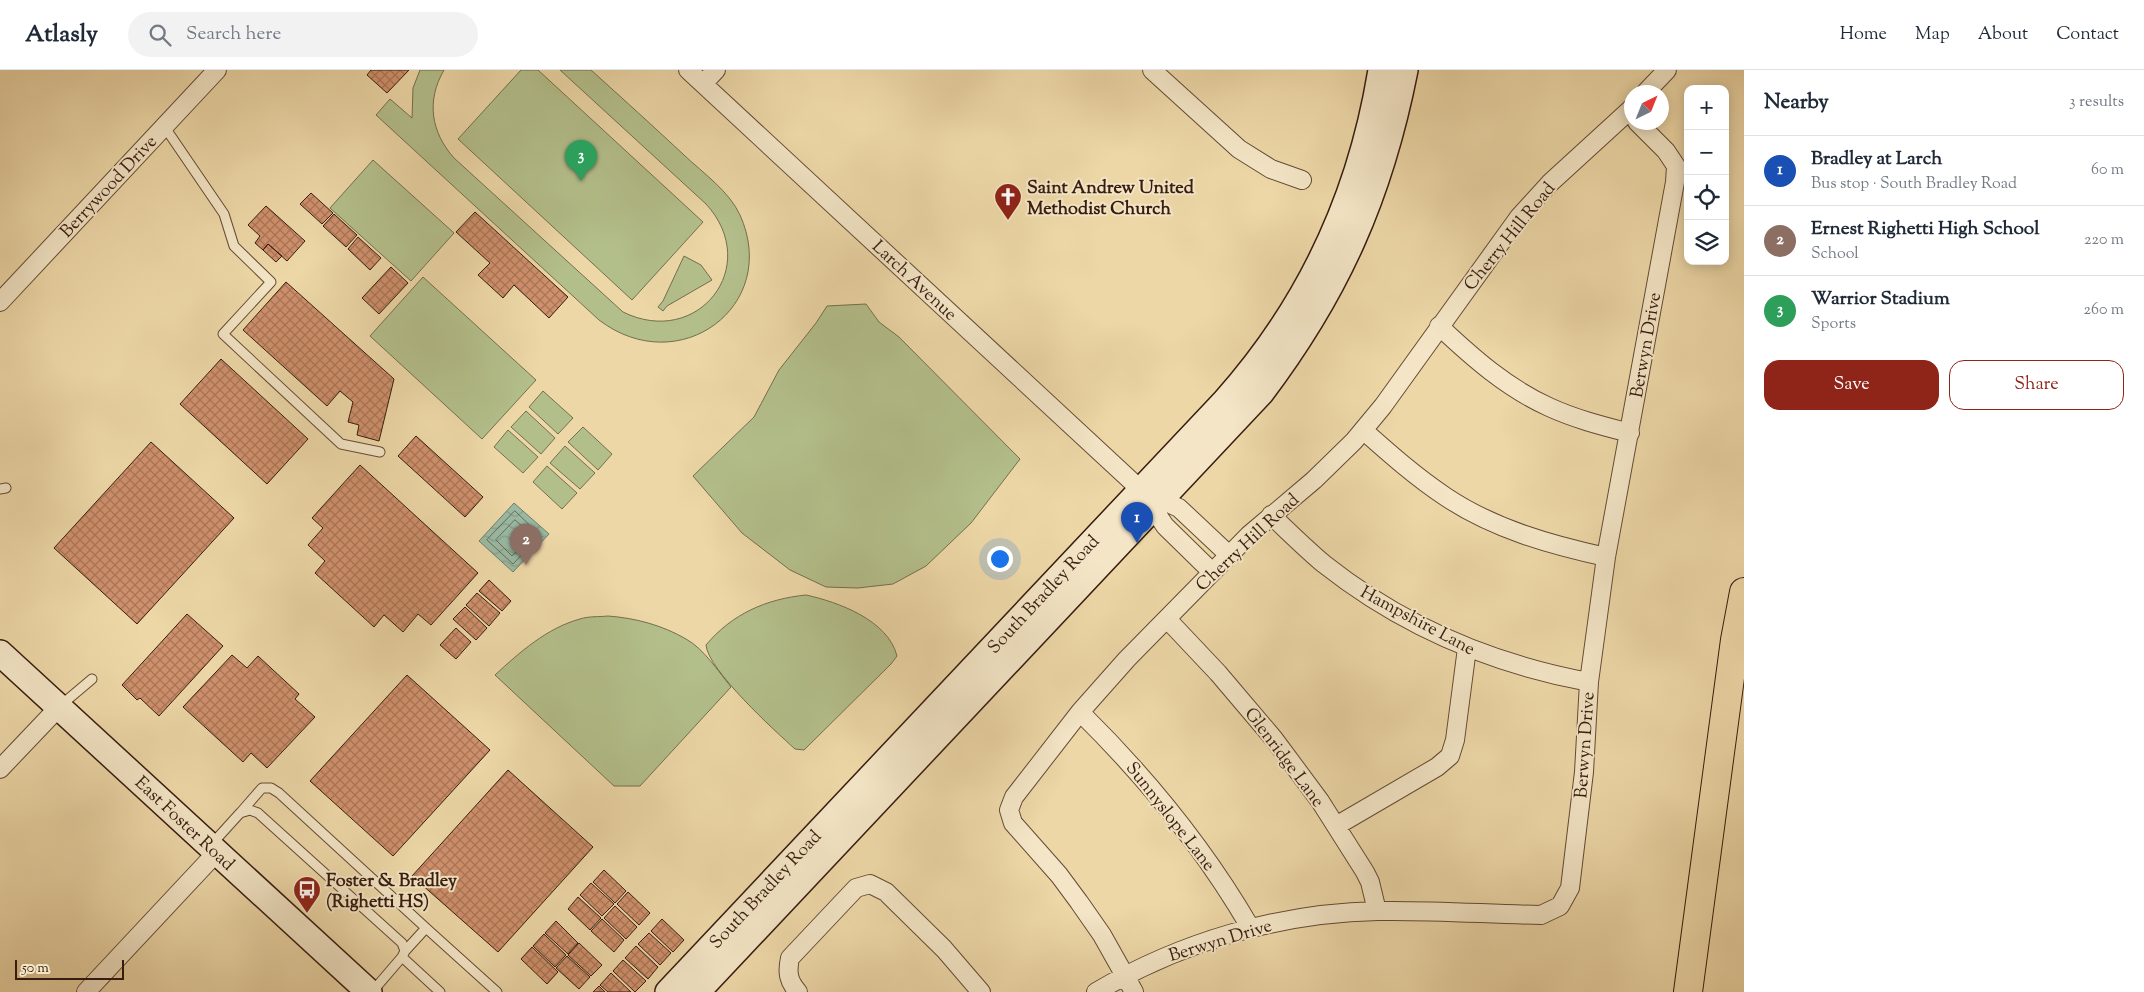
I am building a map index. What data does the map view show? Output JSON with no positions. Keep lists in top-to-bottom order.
{
  "streets": {
    "main road": ["South Bradley Road", "East Foster Road"],
    "street": [
      "Berrywood Drive",
      "Cherry Hill Road",
      "Larch Avenue",
      "Berwyn Drive",
      "Hampshire Lane",
      "Glenridge Lane",
      "Sunnyslope Lane"
    ]
  },
  "crossings": [
    ["Cherry Hill Road", "Berwyn Drive"],
    ["Cherry Hill Road", "Hampshire Lane"],
    ["Cherry Hill Road", "Glenridge Lane"],
    ["Cherry Hill Road", "Sunnyslope Lane"],
    ["Larch Avenue", "South Bradley Road"],
    ["Berwyn Drive", "Hampshire Lane"],
    ["Berwyn Drive", "Glenridge Lane"],
    ["Berwyn Drive", "Sunnyslope Lane"]
  ],
  "places": {
    "church": ["Saint Andrew United Methodist Church"],
    "bus stop": ["Foster & Bradley (Righetti HS)"]
  },
  "scale_bar": "50 m",
  "north": "top right",
  "page": {
    "header": "Atlasly",
    "search": "Search here",
    "nav": [
      "Home",
      "Map",
      "About",
      "Contact"
    ],
    "heading": ["Nearby", "3 results"],
    "map_buttons": ["+", "−"],
    "list": [
      {
        "mark": "1",
        "name": "Bradley at Larch",
        "note": "Bus stop · South Bradley Road",
        "value": "60 m"
      },
      {
        "mark": "2",
        "name": "Ernest Righetti High School",
        "note": "School",
        "value": "220 m"
      },
      {
        "mark": "3",
        "name": "Warrior Stadium",
        "note": "Sports",
        "value": "260 m"
      }
    ],
    "pins": ["3", "1", "2"],
    "buttons": ["Save", "Share"],
    "scale": "50 m"
  }
}
